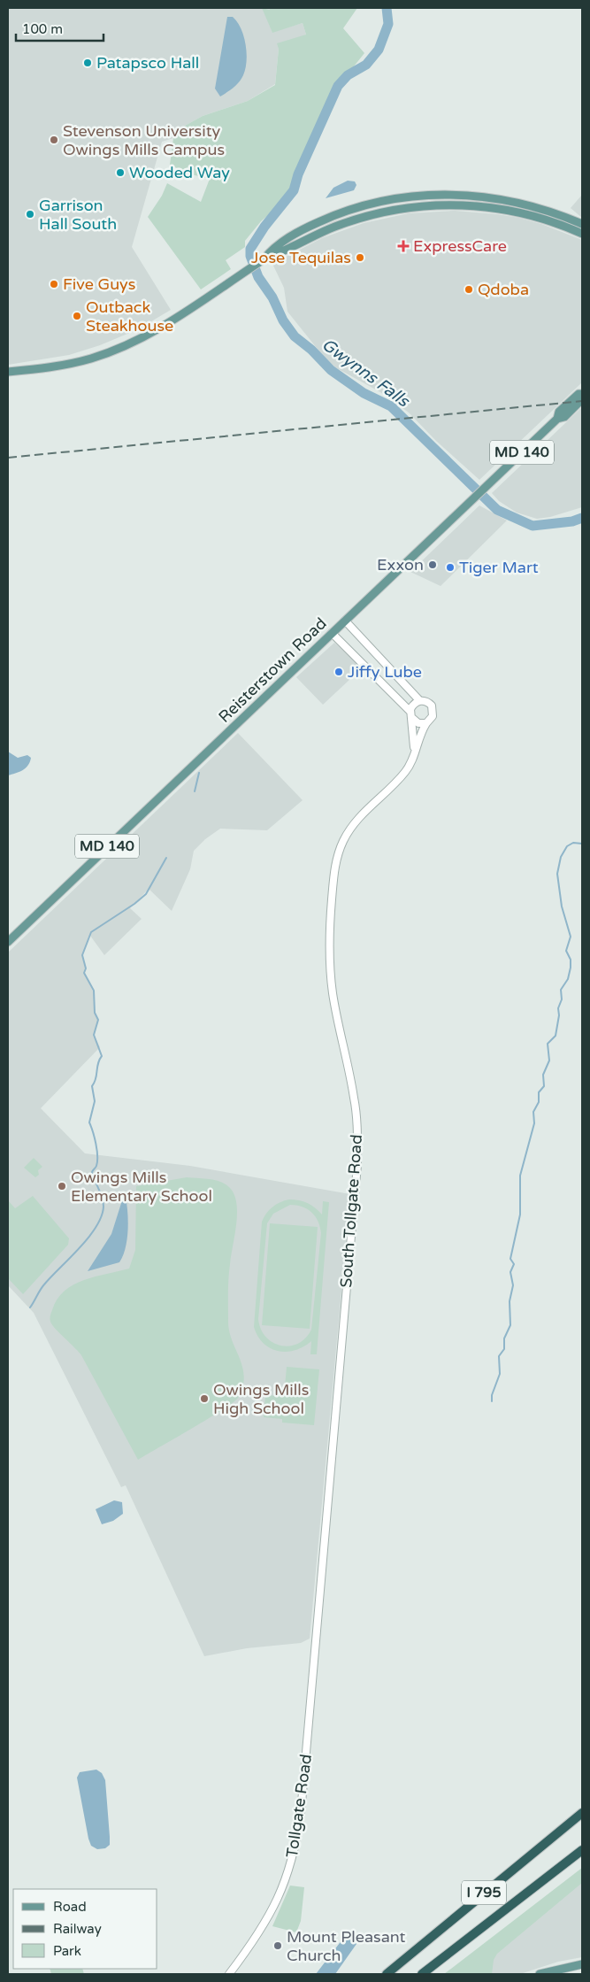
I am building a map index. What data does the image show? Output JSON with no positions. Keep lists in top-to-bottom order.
{
  "streets": {
    "highway": ["I 795"],
    "main road": ["MD 140", "Reisterstown Road"],
    "street": ["South Tollgate Road", "Tollgate Road"]
  },
  "crossings": [
    ["South Tollgate Road", "Tollgate Road"]
  ],
  "water": ["Gwynns Falls"],
  "places": {
    "other": [
      "Patapsco Hall",
      "Stevenson University Owings Mills Campus",
      "Wooded Way",
      "Garrison Hall South",
      "Jose Tequilas",
      "Five Guys",
      "Qdoba",
      "Outback Steakhouse",
      "Exxon",
      "Tiger Mart",
      "Jiffy Lube",
      "Owings Mills Elementary School",
      "Owings Mills High School",
      "Mount Pleasant Church"
    ],
    "health": ["ExpressCare"]
  },
  "legend": ["Road", "Railway", "Park"],
  "scale_bar": "100 m"
}
